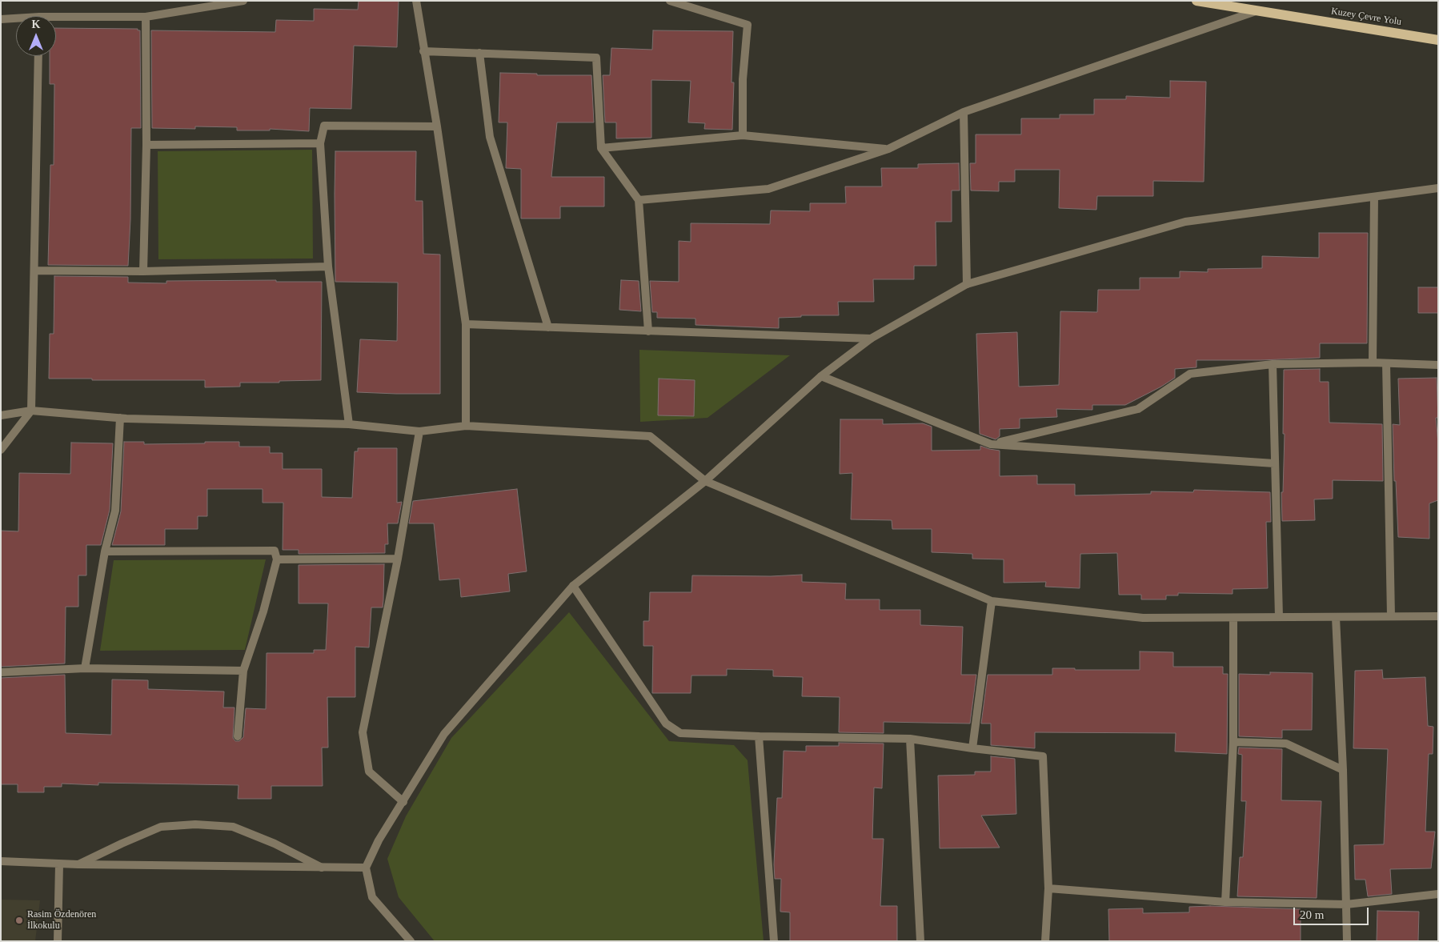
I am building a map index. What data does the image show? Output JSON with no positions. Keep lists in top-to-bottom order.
{
  "streets": {
    "main road": ["Kuzey Çevre Yolu"]
  },
  "places": ["Rasim Özdenören İlkokulu"],
  "scale_bar": "20 m",
  "north": "top"
}
